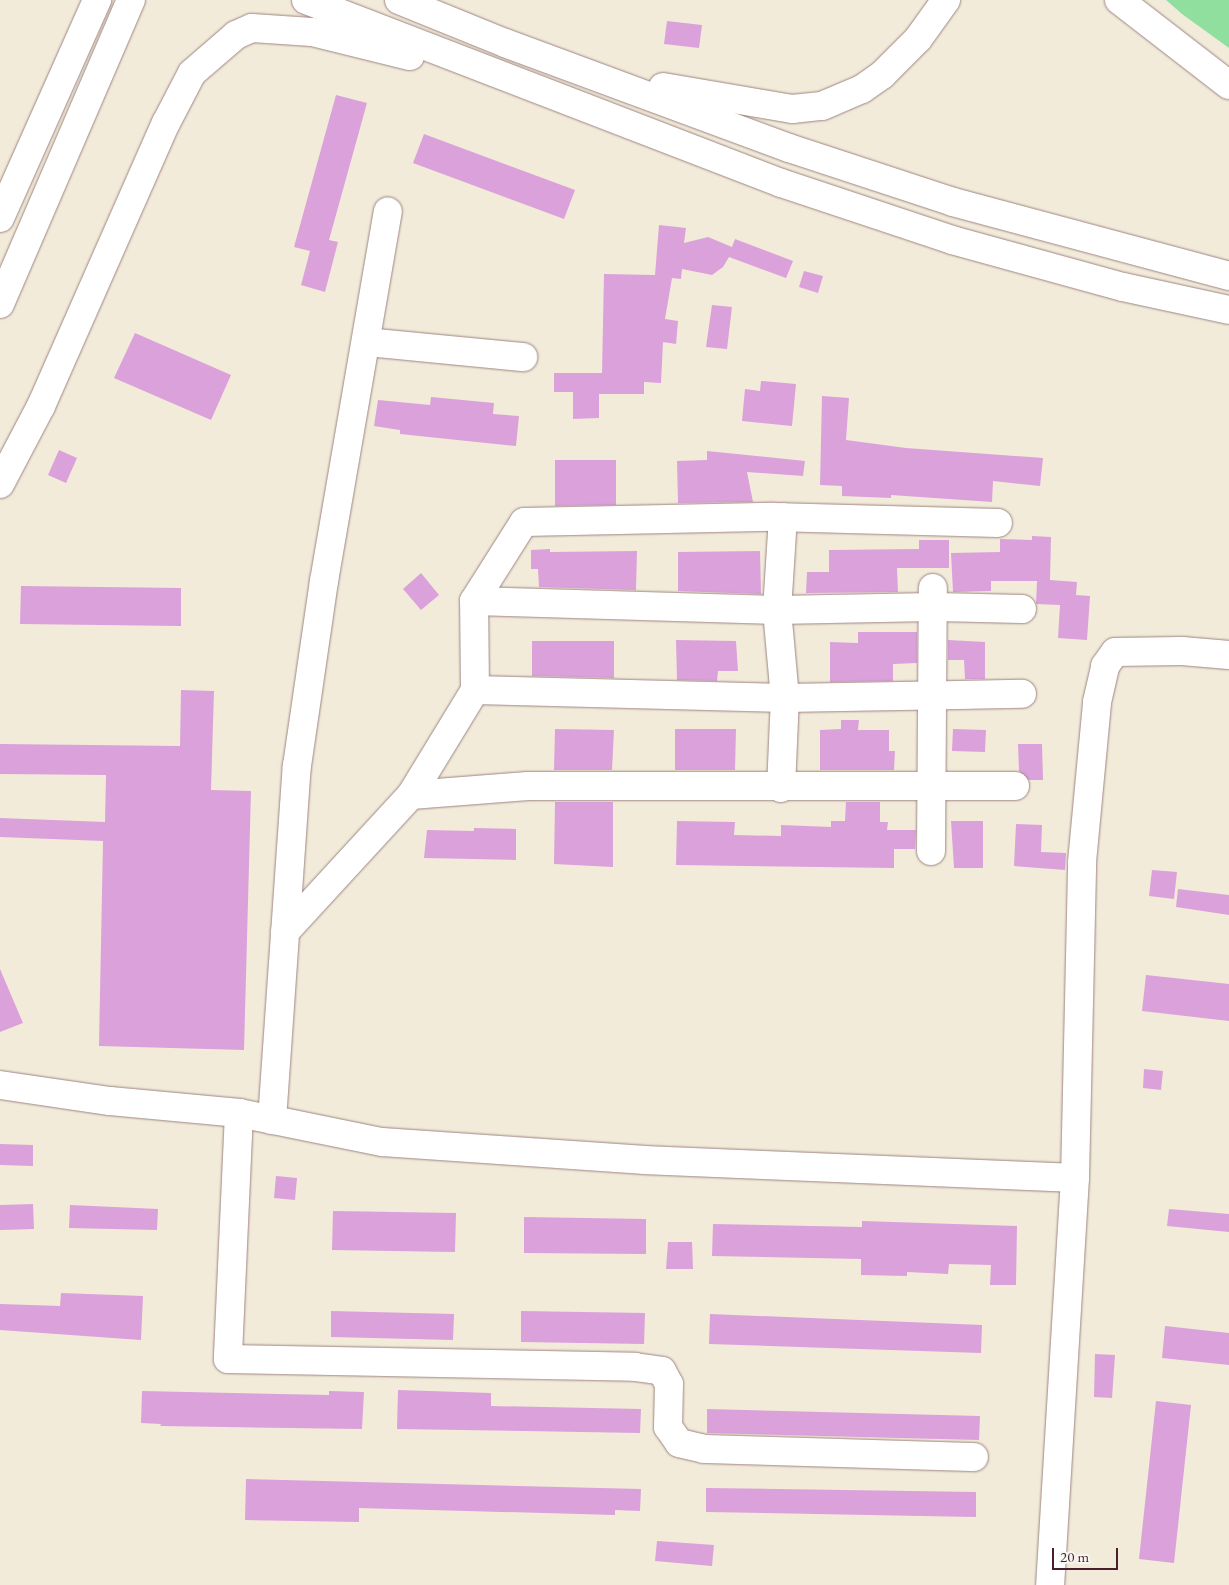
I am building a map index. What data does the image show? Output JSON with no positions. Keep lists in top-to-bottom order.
{
  "scale_bar": "20 m"
}
